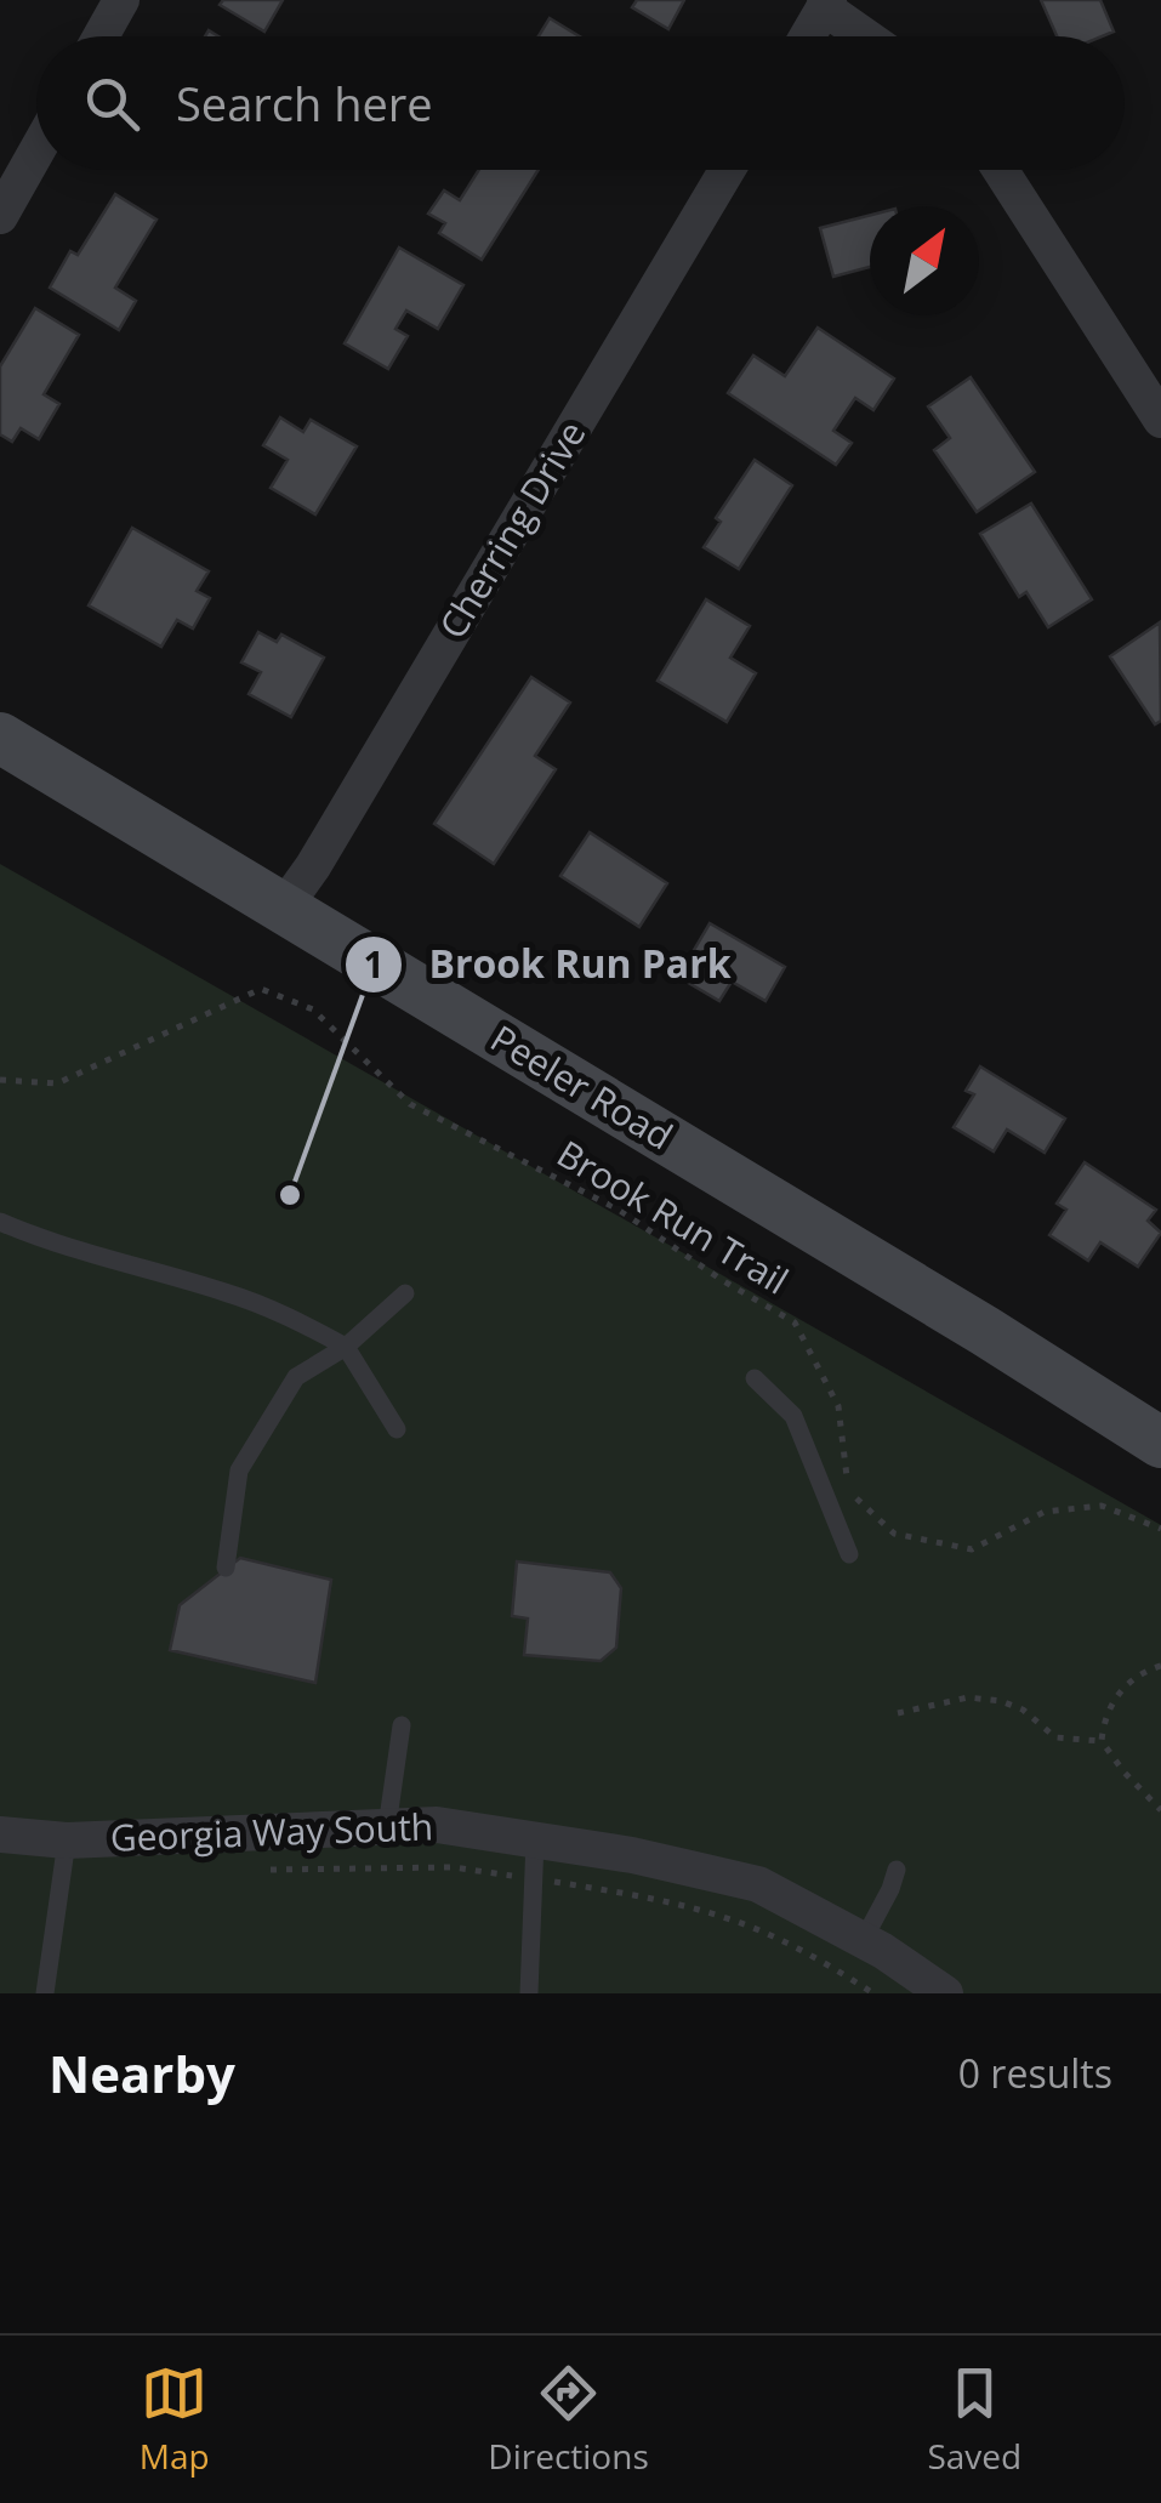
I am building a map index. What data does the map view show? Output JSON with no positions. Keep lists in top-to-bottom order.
{
  "streets": {
    "street": ["Cherring Drive", "Peeler Road", "Georgia Way South"],
    "path": ["Brook Run Trail"]
  },
  "crossings": [
    ["Cherring Drive", "Peeler Road"]
  ],
  "places": ["Brook Run Park"],
  "north": "top right",
  "page": {
    "search": "Search here",
    "heading": ["Nearby", "0 results"],
    "nav": ["Map", "Directions", "Saved"]
  }
}
